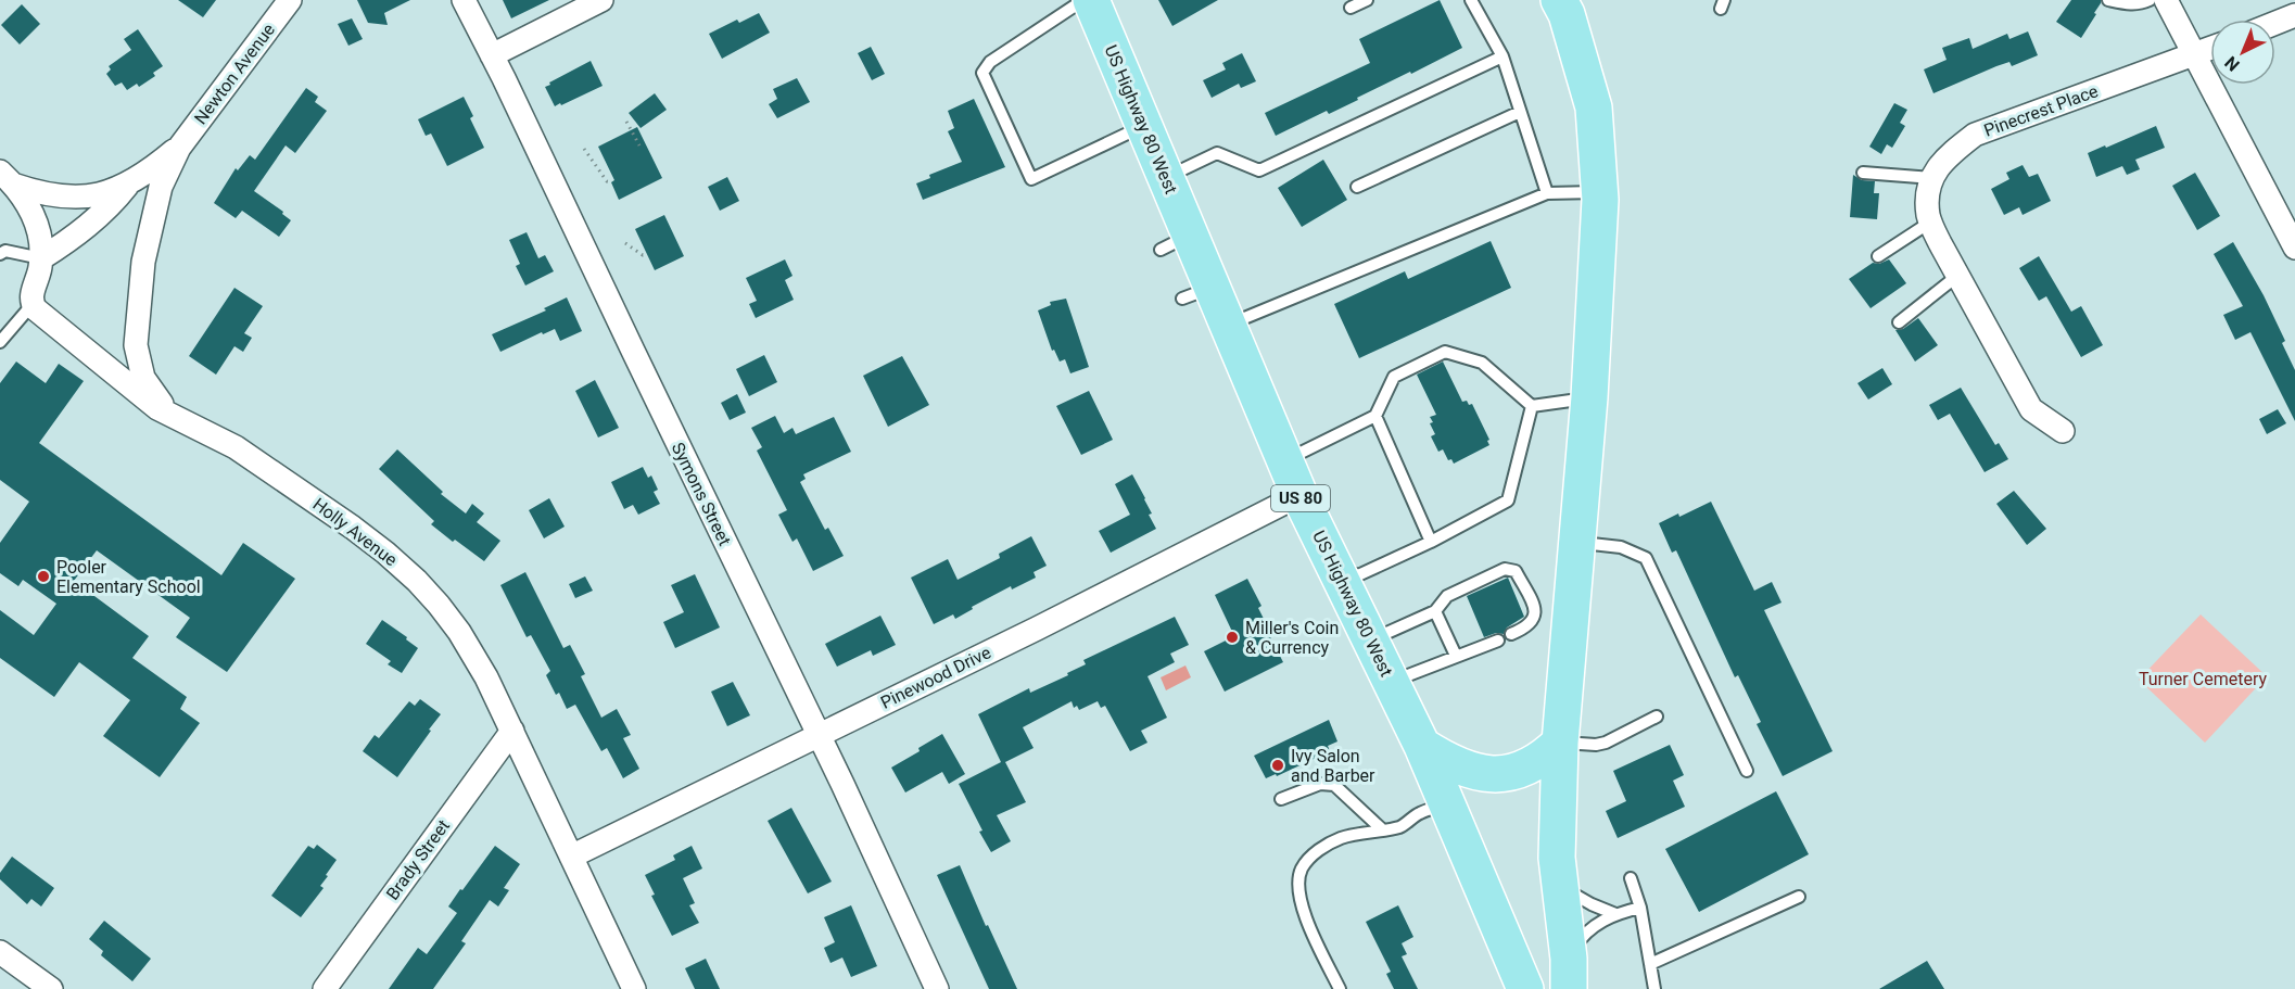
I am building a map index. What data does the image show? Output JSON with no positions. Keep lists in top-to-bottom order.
{
  "streets": {
    "main road": ["US Highway 80 West", "US 80"],
    "street": [
      "Newton Avenue",
      "Pinecrest Place",
      "Symons Street",
      "Holly Avenue",
      "Pinewood Drive",
      "Brady Street"
    ]
  },
  "crossings": [
    ["Newton Avenue", "Holly Avenue"],
    ["US Highway 80 West", "Pinewood Drive"],
    ["Symons Street", "Pinewood Drive"],
    ["Holly Avenue", "Pinewood Drive"],
    ["Holly Avenue", "Brady Street"]
  ],
  "parks": ["Turner Cemetery"],
  "places": ["Pooler Elementary School", "Miller's Coin & Currency", "Ivy Salon and Barber"],
  "north": "bottom left"
}
